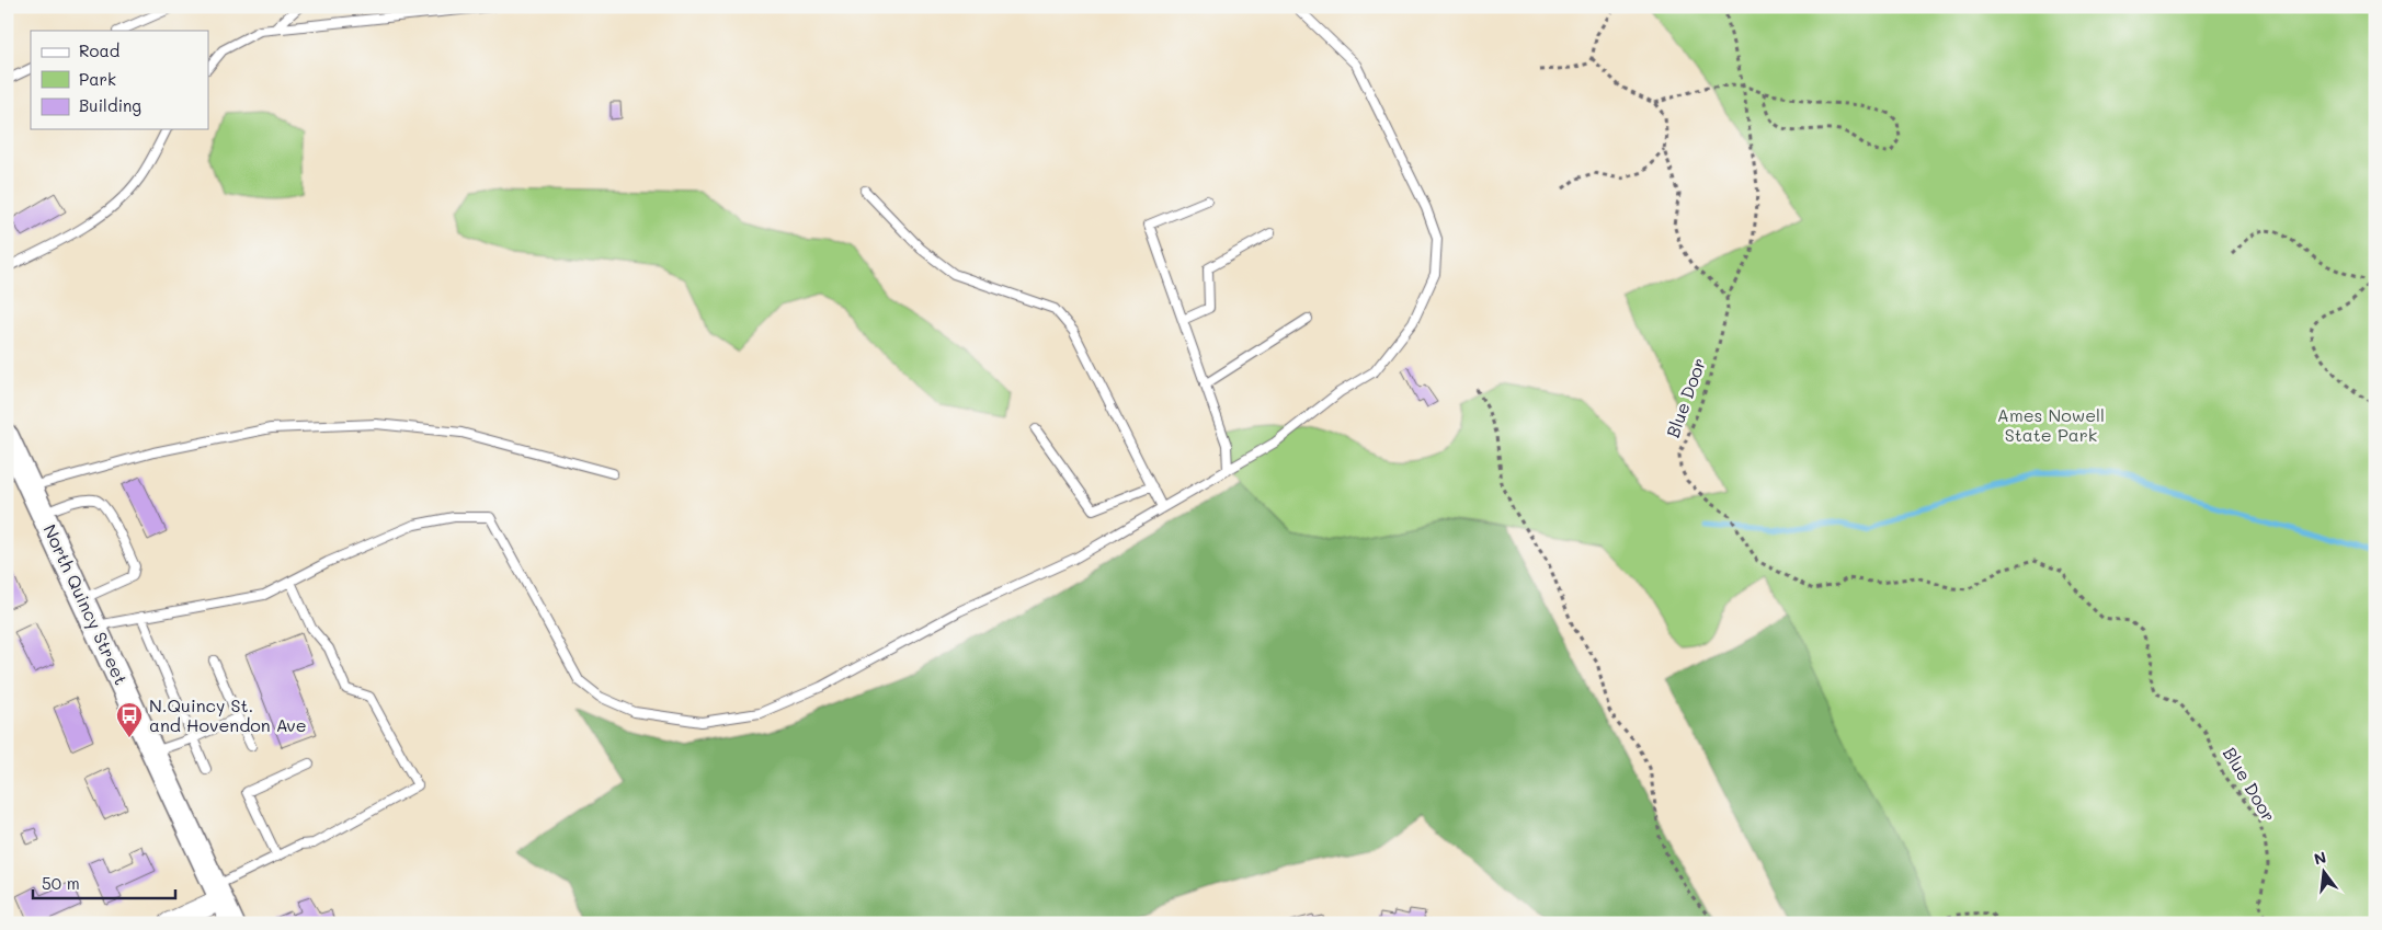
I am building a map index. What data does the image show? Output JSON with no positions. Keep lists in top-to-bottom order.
{
  "streets": {
    "main road": ["North Quincy Street"],
    "path": ["Blue Door"]
  },
  "parks": ["Ames Nowell State Park"],
  "places": {
    "bus stop": ["N.Quincy St. and Hovendon Ave"]
  },
  "legend": ["Road", "Park", "Building"],
  "scale_bar": "50 m",
  "north": "top"
}
